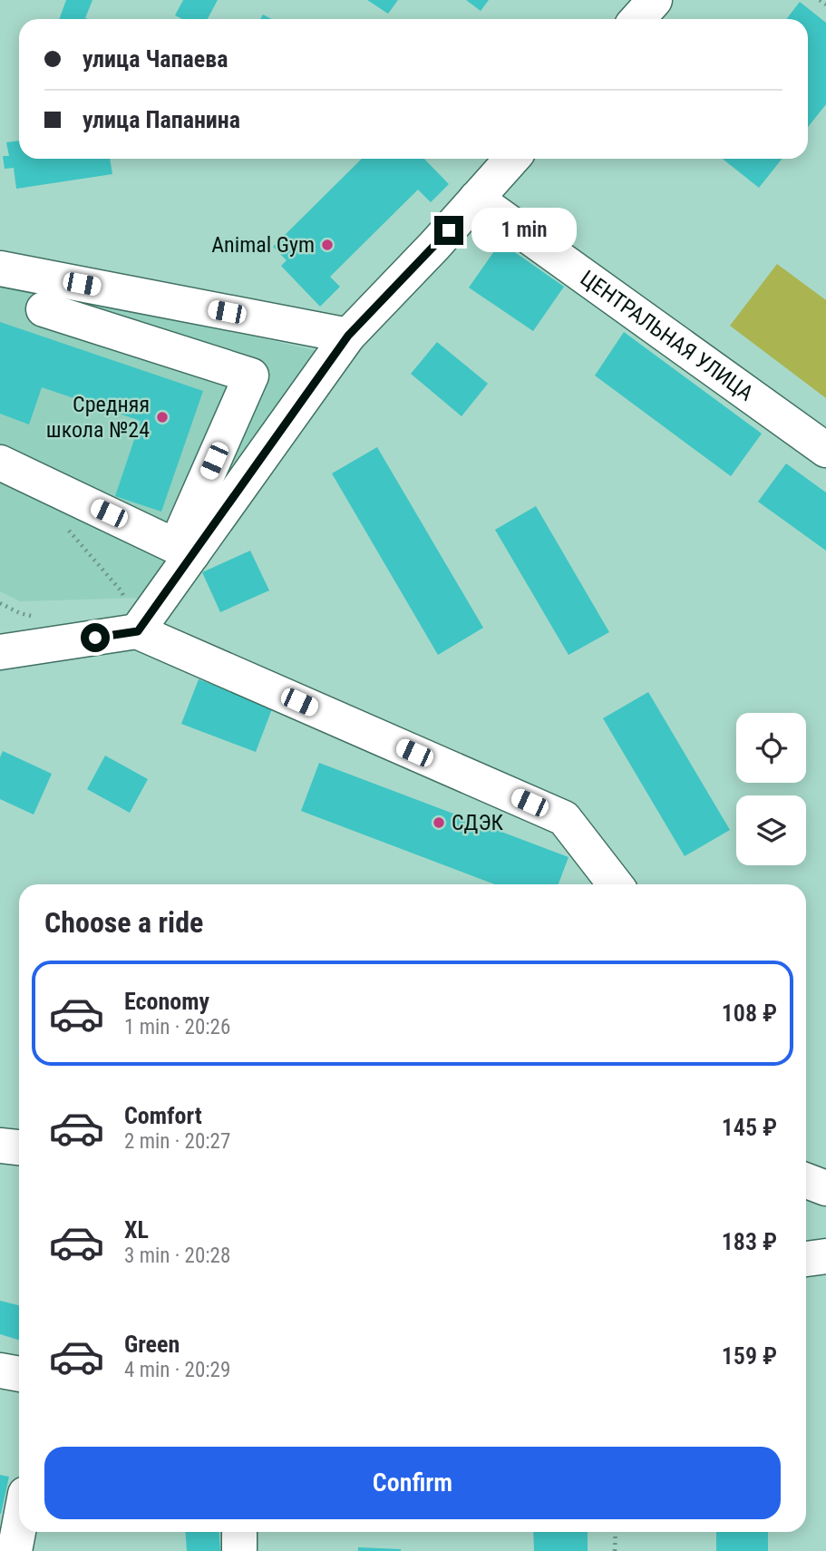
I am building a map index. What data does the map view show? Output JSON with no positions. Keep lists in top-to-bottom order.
{
  "streets": {
    "street": ["ЦЕНТРАЛЬНАЯ УЛИЦА"]
  },
  "places": ["Animal Gym", "Средняя школа №24", "СДЭК"],
  "page": {
    "banner": ["улица Чапаева", "улица Папанина"],
    "bubble": "1 min",
    "heading": "Choose a ride",
    "list": [
      {
        "name": "Economy",
        "note": "1 min · 20:26",
        "value": "108 ₽"
      },
      {
        "name": "Comfort",
        "note": "2 min · 20:27",
        "value": "145 ₽"
      },
      {
        "name": "XL",
        "note": "3 min · 20:28",
        "value": "183 ₽"
      },
      {
        "name": "Green",
        "note": "4 min · 20:29",
        "value": "159 ₽"
      }
    ],
    "buttons": "Confirm"
  }
}
